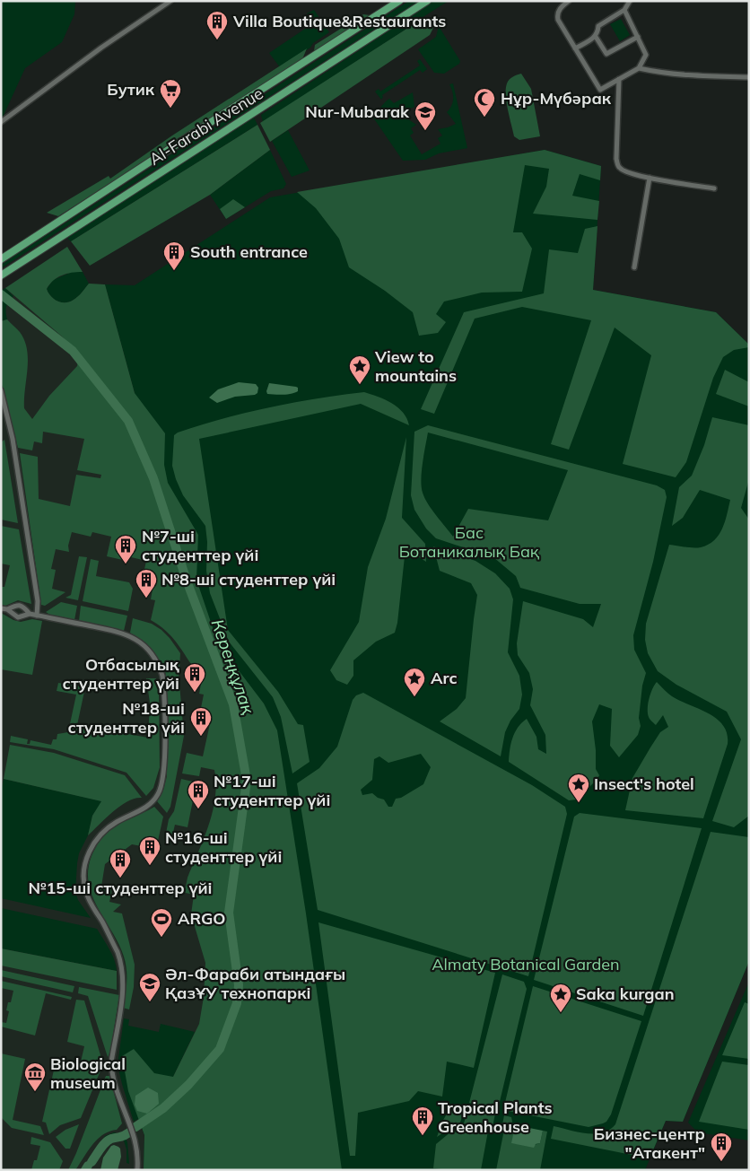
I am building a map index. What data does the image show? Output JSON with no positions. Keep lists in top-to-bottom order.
{
  "streets": {
    "main road": ["Al-Farabi Avenue"]
  },
  "water": ["Кереңқұлақ"],
  "parks": ["Бас Ботаникалық Бақ", "Almaty Botanical Garden"],
  "places": {
    "building": [
      "Villa Boutique&Restaurants",
      "South entrance",
      "№7-ші студенттер үйі",
      "№8-ші студенттер үйі",
      "Отбасылық студенттер үйі",
      "№18-ші студенттер үйі",
      "№17-ші студенттер үйі",
      "№16-ші студенттер үйі",
      "№15-ші студенттер үйі",
      "Tropical Plants Greenhouse",
      "Бизнес-центр \"Атакент\""
    ],
    "supermarket": ["Бутик"],
    "mosque": ["Нұр-Мүбәрак"],
    "school or university": ["Nur-Mubarak", "Әл-Фараби атындағы ҚазҰУ технопаркі"],
    "place": [
      "View to mountains",
      "Arc",
      "Insect's hotel",
      "Saka kurgan"
    ],
    "sports": ["ARGO"],
    "museum": ["Biological museum"]
  }
}
